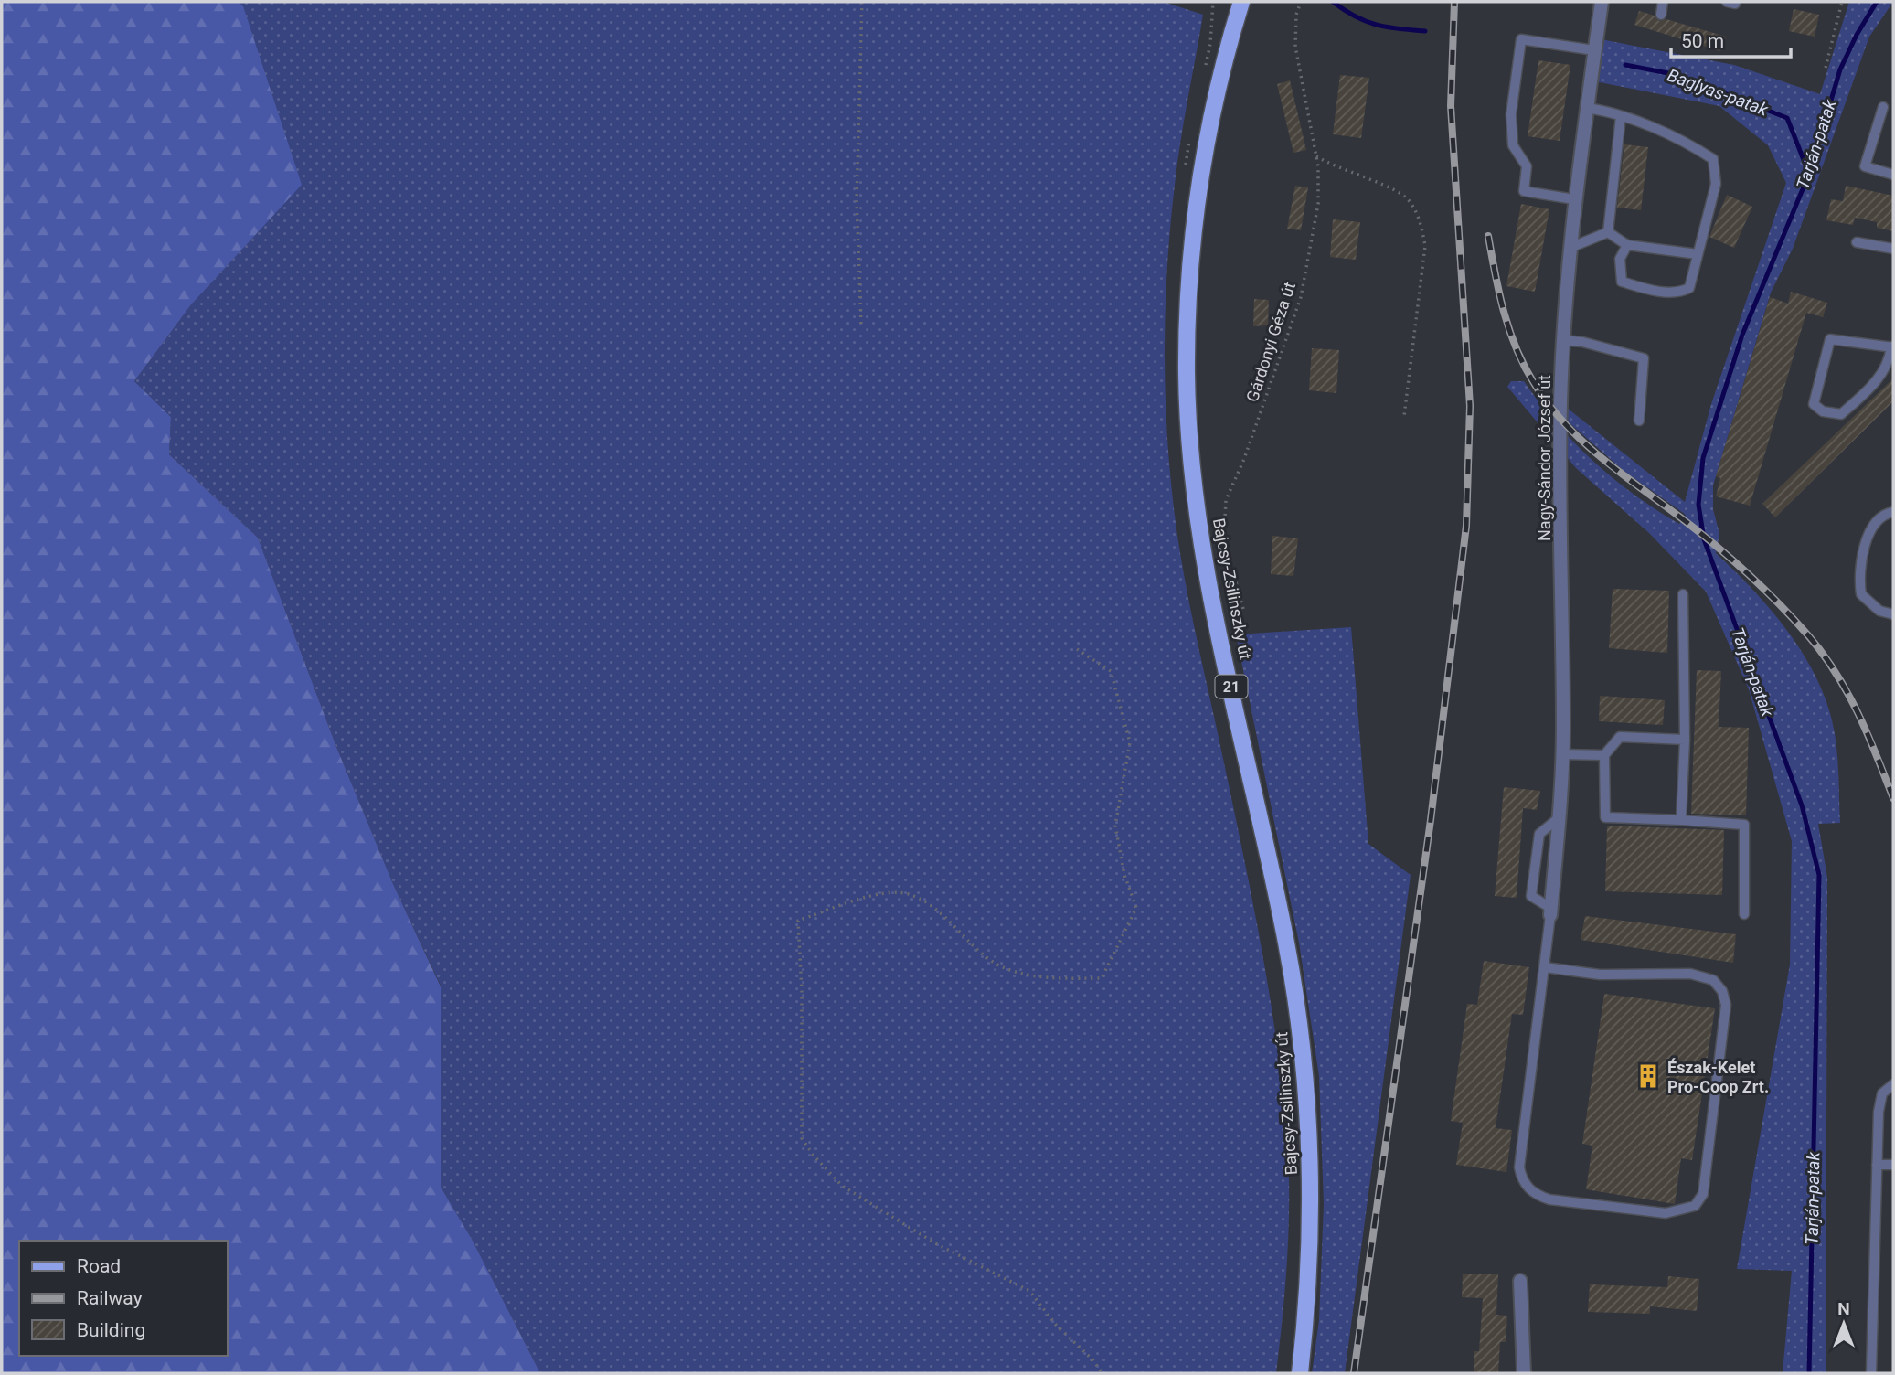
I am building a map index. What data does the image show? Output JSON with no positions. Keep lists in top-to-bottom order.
{
  "streets": {
    "main road": ["Bajcsy-Zsilinszky út", "21"],
    "street": ["Nagy-Sándor József út"],
    "path": ["Gárdonyi Géza út"]
  },
  "water": ["Baglyas-patak", "Tarján-patak"],
  "places": {
    "building": ["Észak-Kelet Pro-Coop Zrt."]
  },
  "legend": ["Road", "Railway", "Building"],
  "scale_bar": "50 m",
  "north": "top"
}
